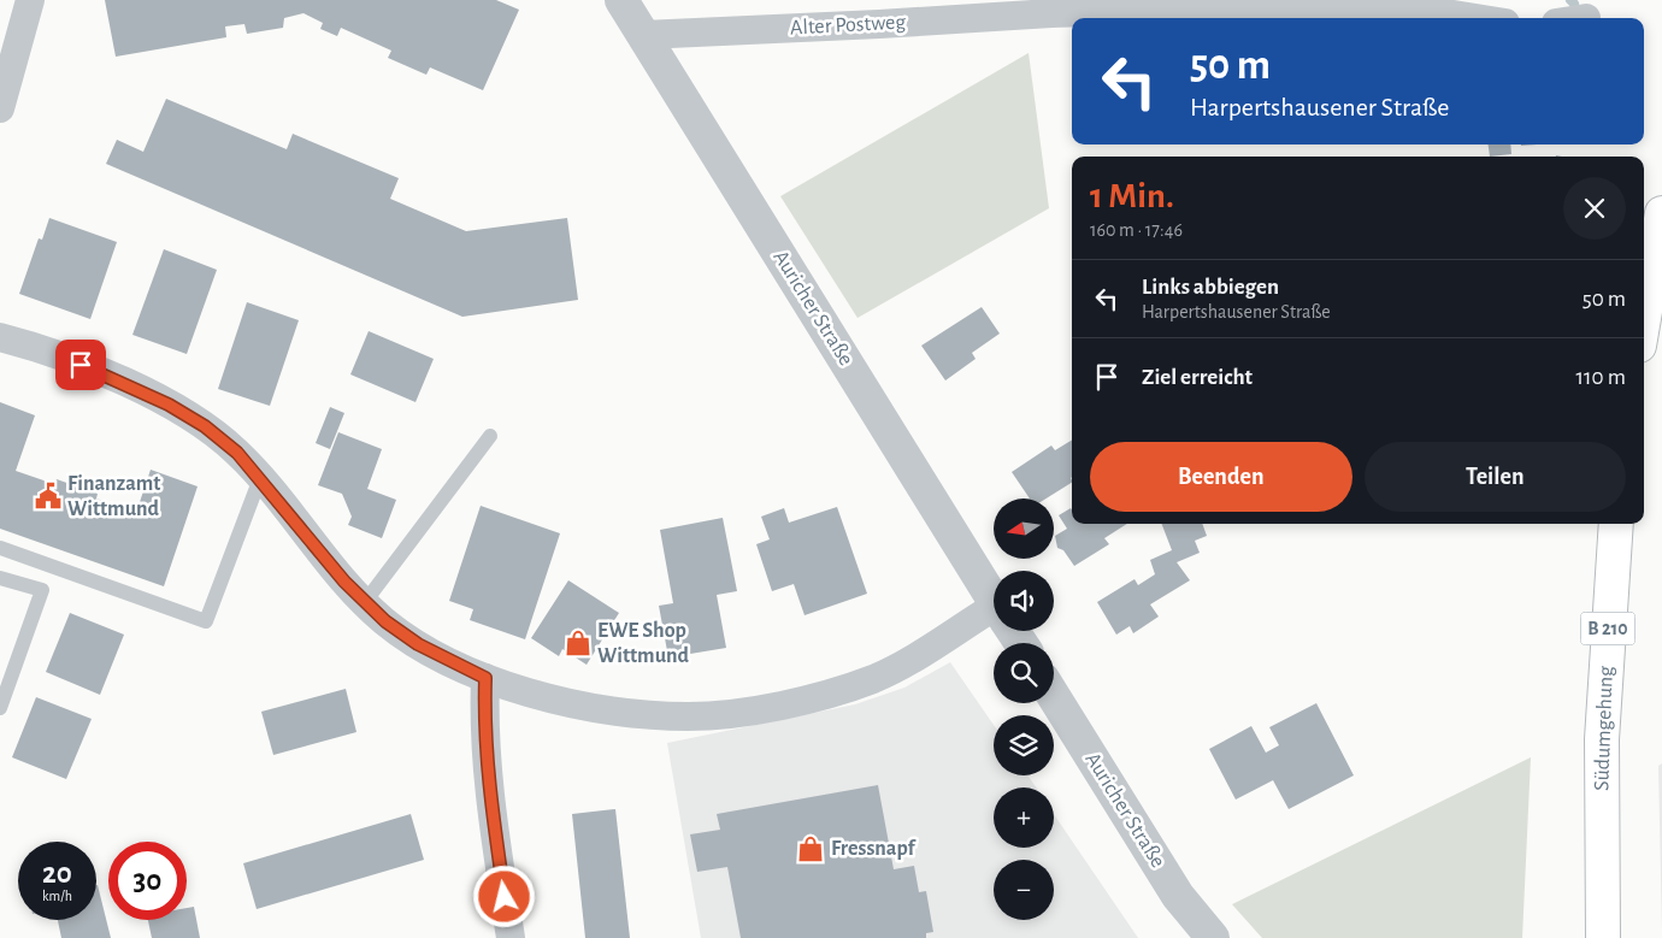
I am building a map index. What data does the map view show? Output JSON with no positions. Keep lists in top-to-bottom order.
{
  "streets": {
    "main road": ["B 210", "Südumgehung"],
    "street": ["Alter Postweg", "Auricher Straße"]
  },
  "crossings": [
    ["Alter Postweg", "Auricher Straße"]
  ],
  "places": {
    "public building": ["Finanzamt Wittmund"],
    "shop": ["EWE Shop Wittmund", "Fressnapf"]
  },
  "north": "left",
  "page": {
    "turn": ["50 m", "Harpertshausener Straße"],
    "heading": ["1 Min.", "160 m · 17:46"],
    "list": [
      {
        "name": "Links abbiegen",
        "note": "Harpertshausener Straße",
        "value": "50 m"
      },
      {
        "name": "Ziel erreicht",
        "value": "110 m"
      }
    ],
    "buttons": ["Beenden", "Teilen"],
    "map_buttons": ["+", "−"],
    "speed": "20 km/h",
    "limit": "30"
  }
}
